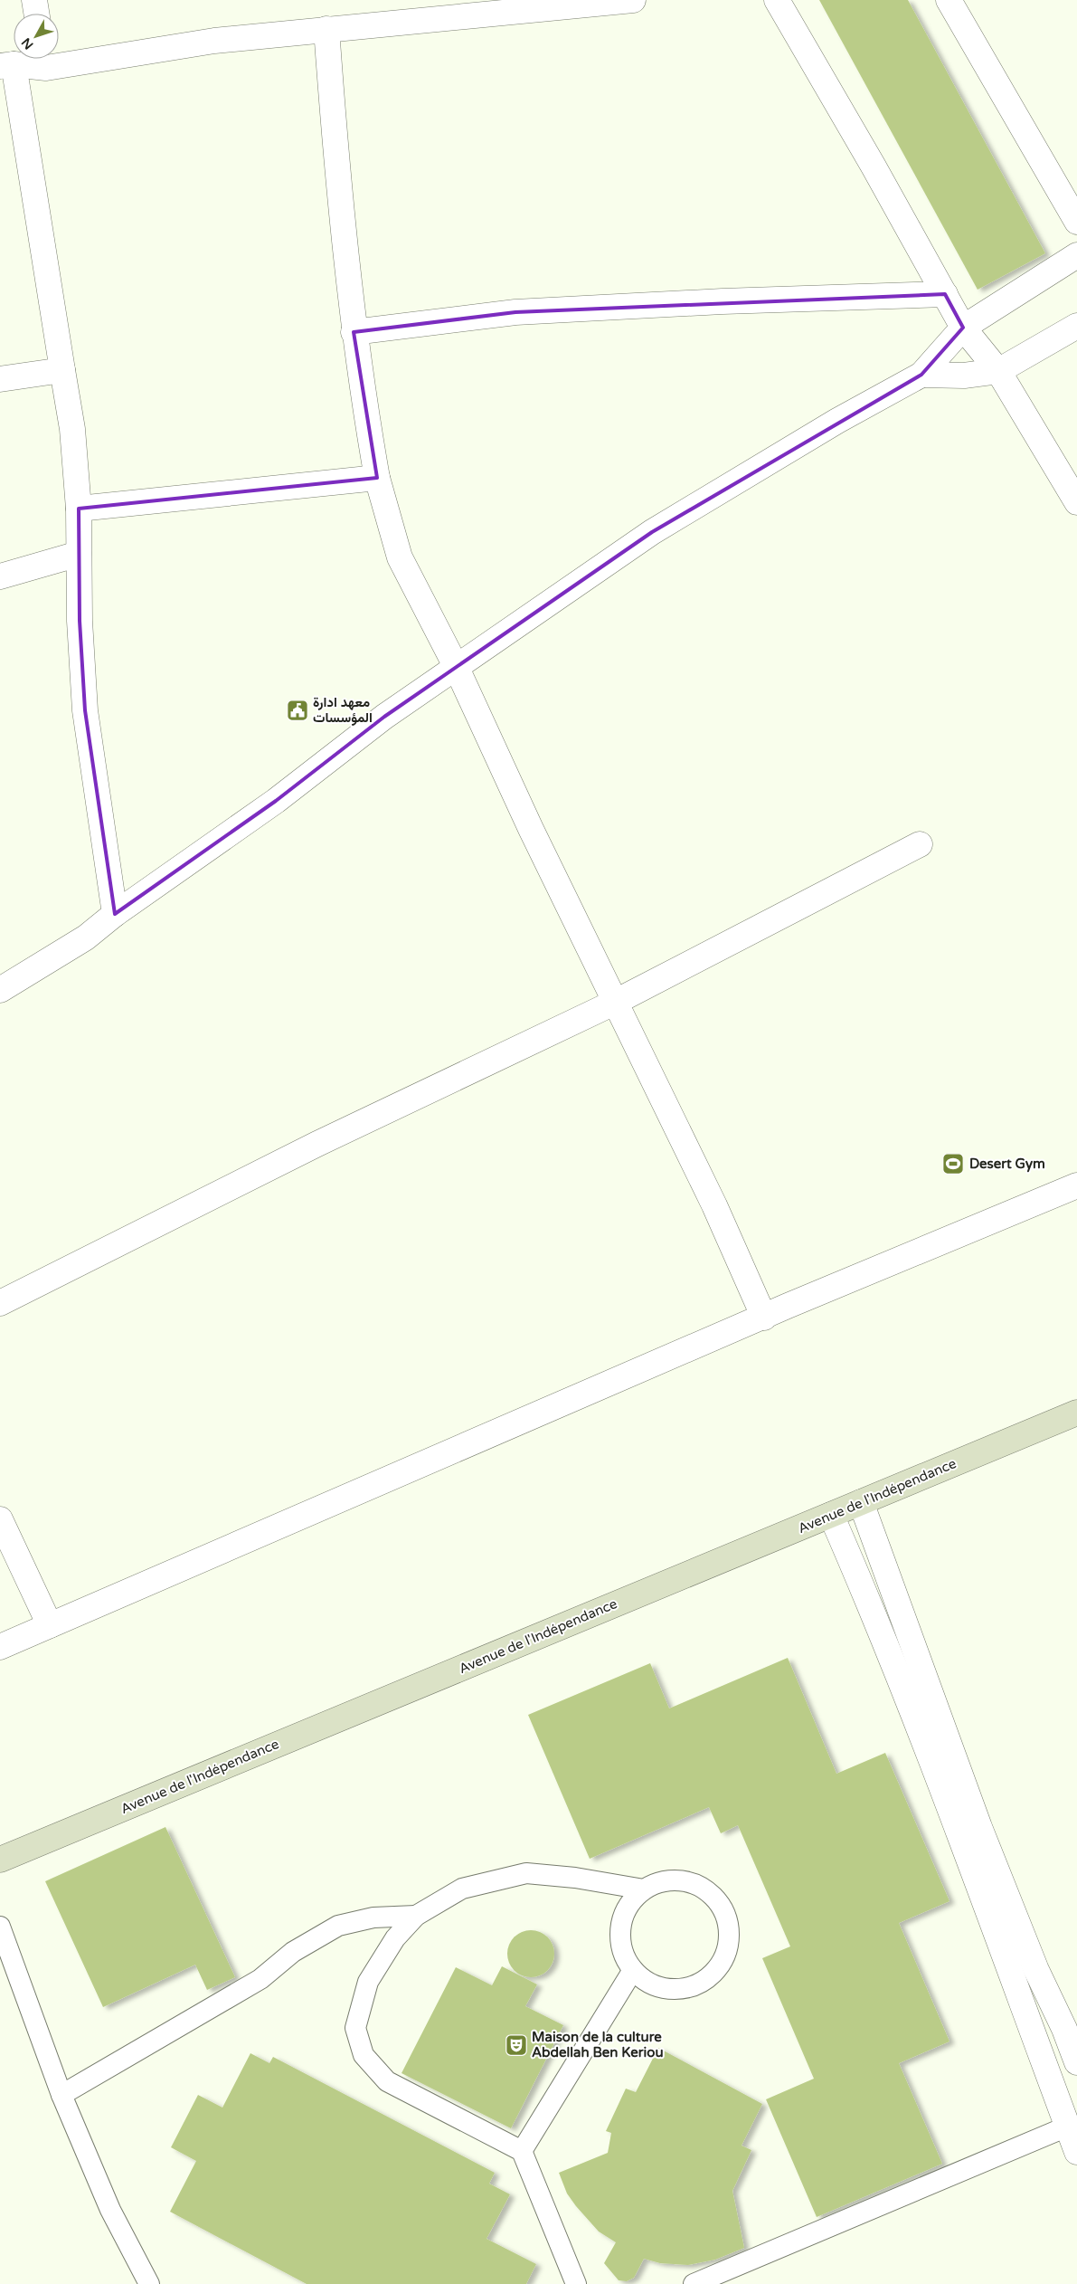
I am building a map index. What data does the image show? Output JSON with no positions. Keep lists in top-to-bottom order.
{
  "streets": {
    "main road": ["Avenue de l'Indépendance"]
  },
  "places": {
    "public building": ["معهد ادارة المؤسسات"],
    "sports": ["Desert Gym"],
    "theatre": ["Maison de la culture Abdellah Ben Keriou"]
  },
  "north": "bottom left"
}
